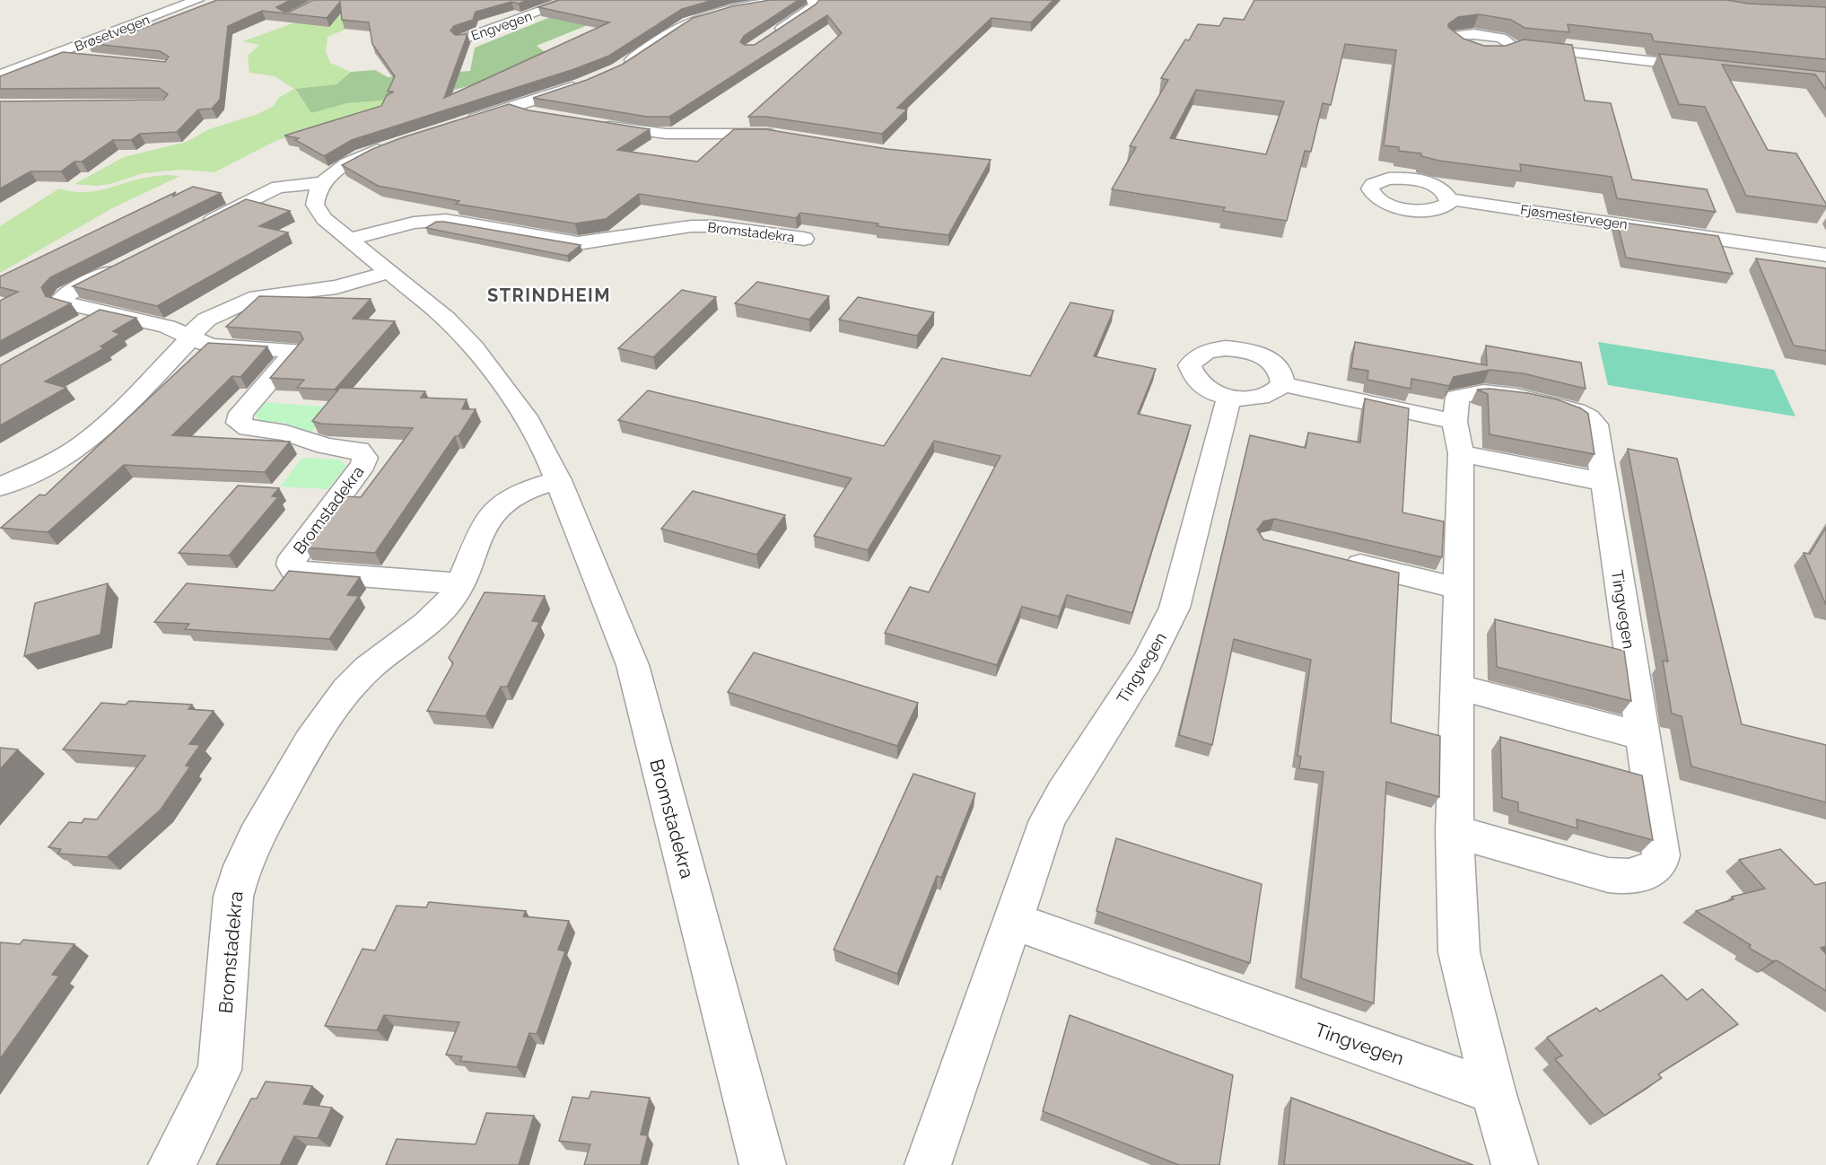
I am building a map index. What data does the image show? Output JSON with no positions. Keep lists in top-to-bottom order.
{
  "streets": {
    "street": [
      "Engvegen",
      "Brøsetvegen",
      "Fjøsmestervegen",
      "Bromstadekra",
      "Tingvegen"
    ]
  },
  "districts": ["STRINDHEIM"]
}
